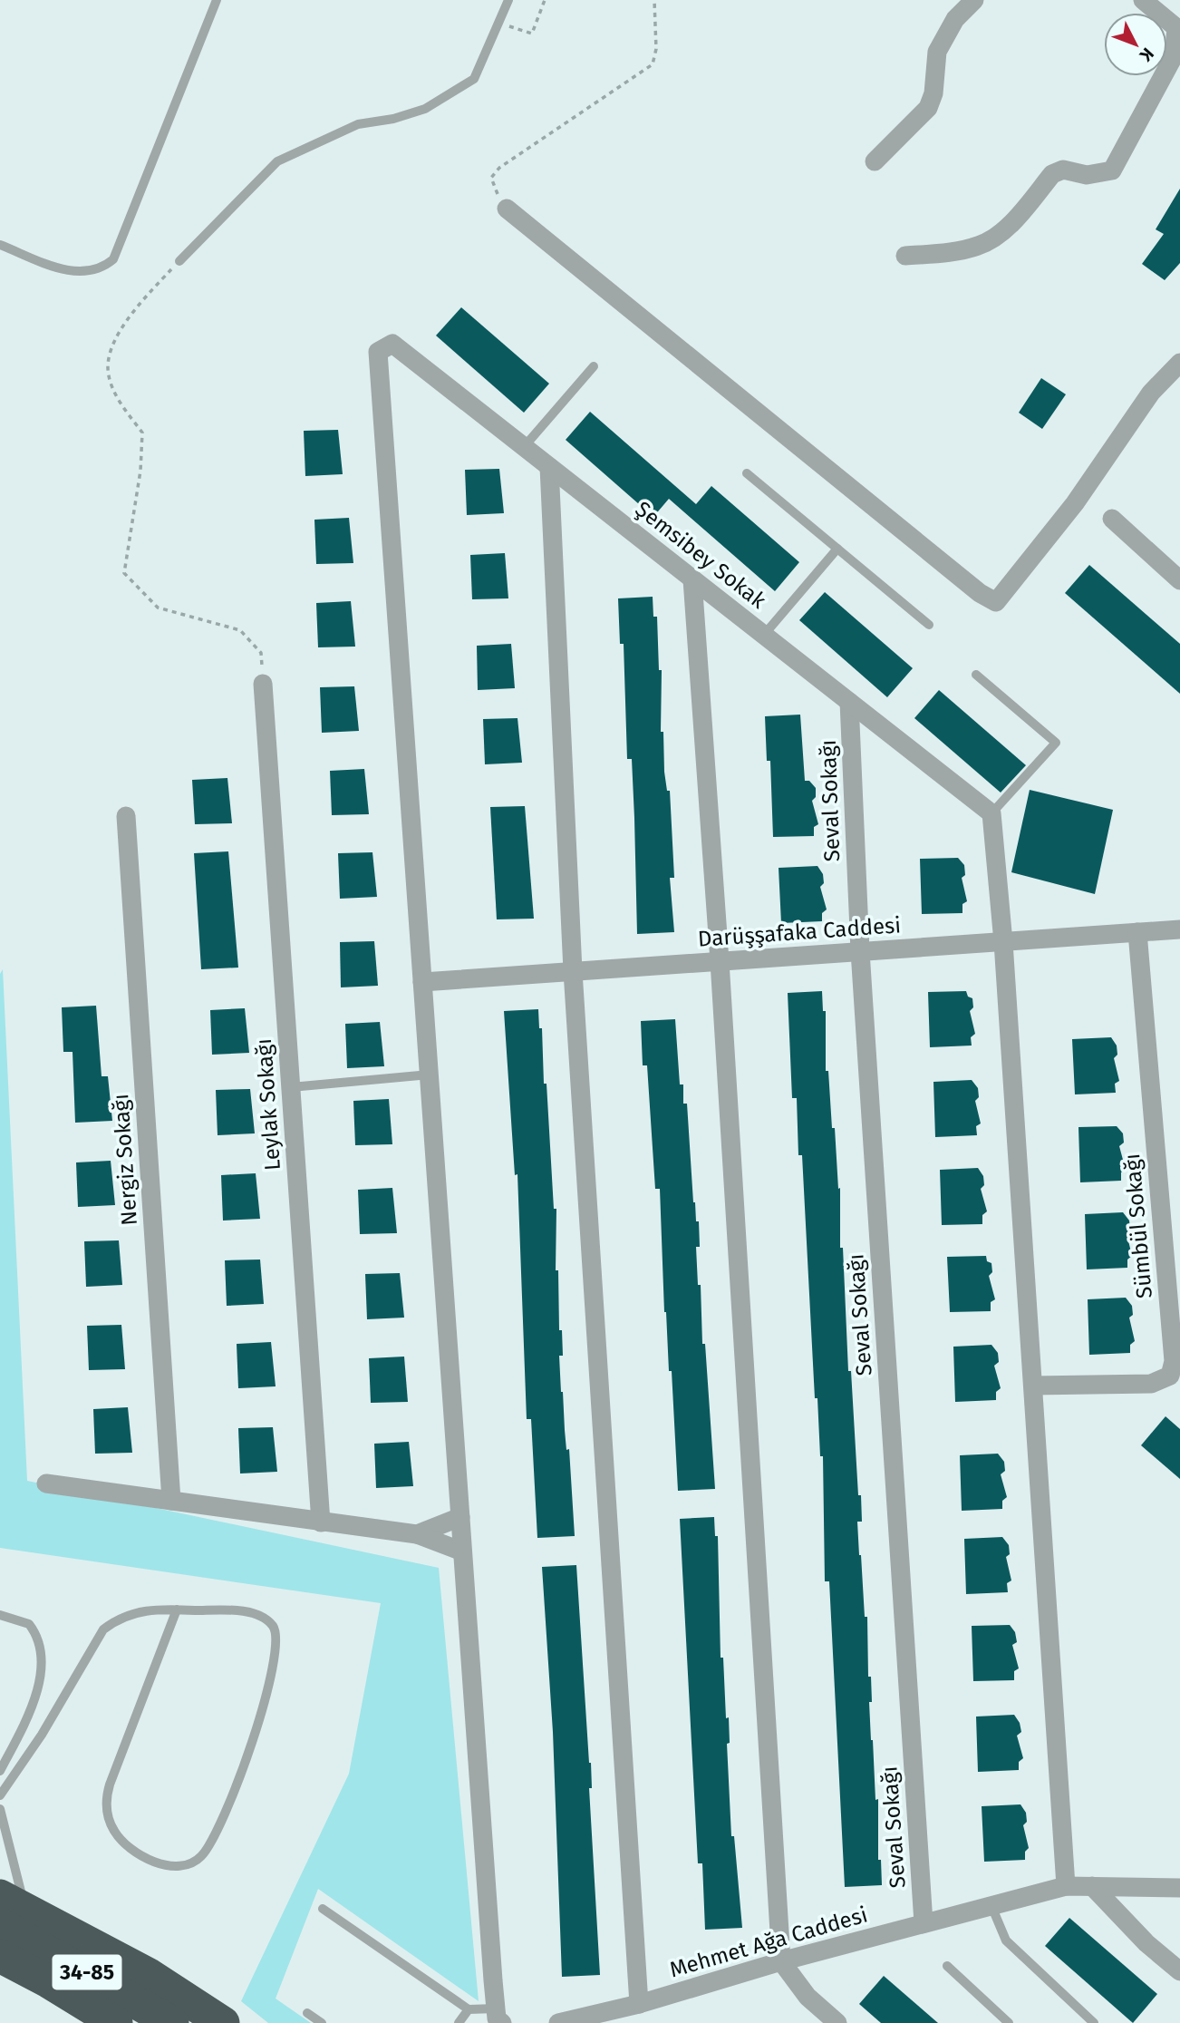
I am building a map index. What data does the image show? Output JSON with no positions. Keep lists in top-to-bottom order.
{
  "streets": {
    "highway": ["34-85"],
    "street": [
      "Şemsibey Sokak",
      "Seval Sokağı",
      "Darüşşafaka Caddesi",
      "Leylak Sokağı",
      "Nergiz Sokağı",
      "Sümbül Sokağı",
      "Mehmet Ağa Caddesi"
    ]
  },
  "crossings": [
    ["Şemsibey Sokak", "Seval Sokağı"],
    ["Şemsibey Sokak", "Darüşşafaka Caddesi"],
    ["Seval Sokağı", "Darüşşafaka Caddesi"],
    ["Seval Sokağı", "Mehmet Ağa Caddesi"],
    ["Darüşşafaka Caddesi", "Sümbül Sokağı"]
  ],
  "north": "bottom right"
}
